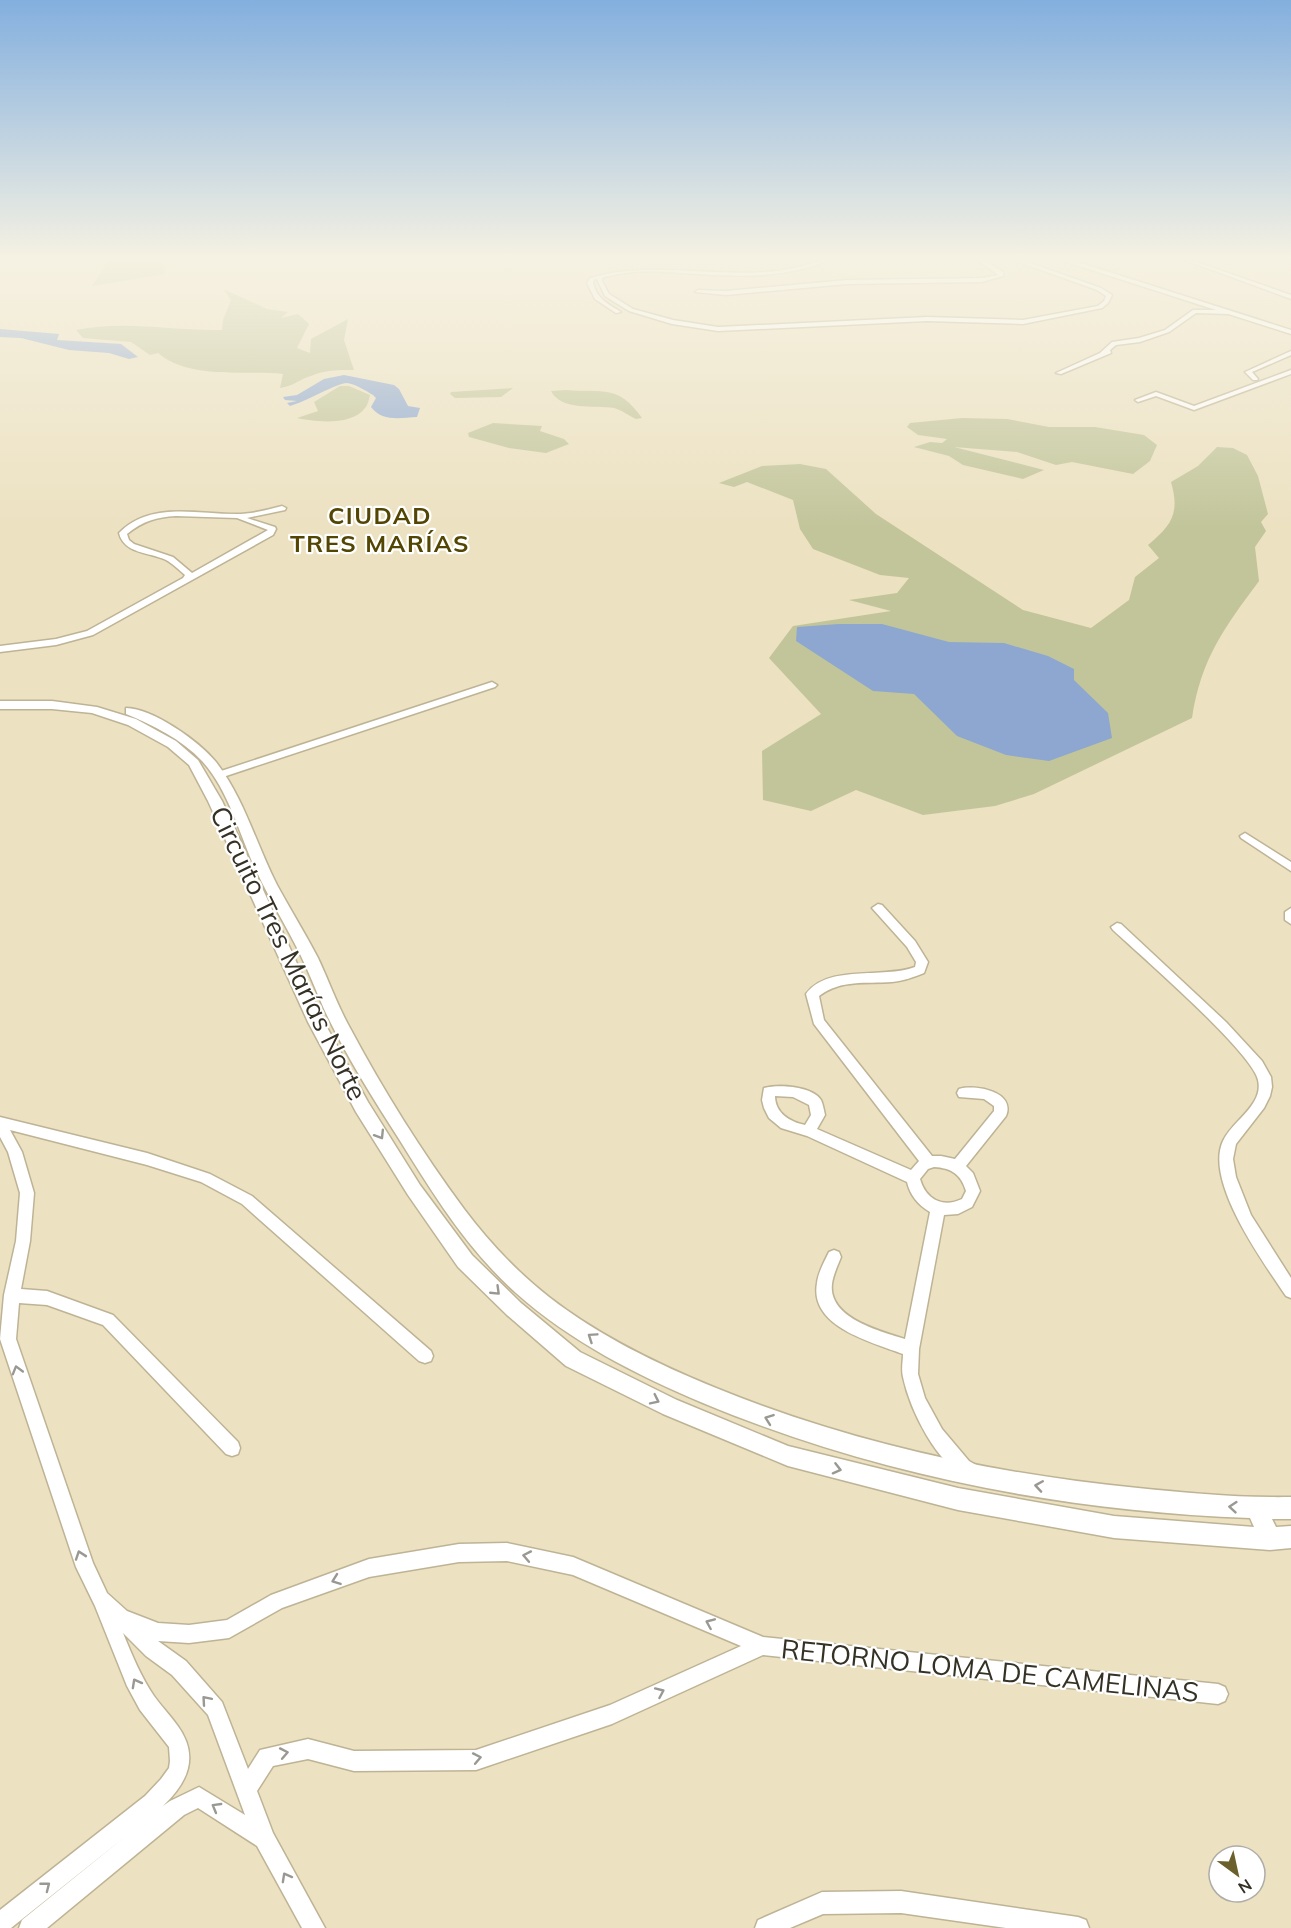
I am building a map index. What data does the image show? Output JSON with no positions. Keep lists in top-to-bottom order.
{
  "streets": {
    "street": ["Circuito Tres Marías Norte", "RETORNO LOMA DE CAMELINAS"]
  },
  "districts": ["CIUDAD TRES MARÍAS"],
  "north": "bottom right"
}
